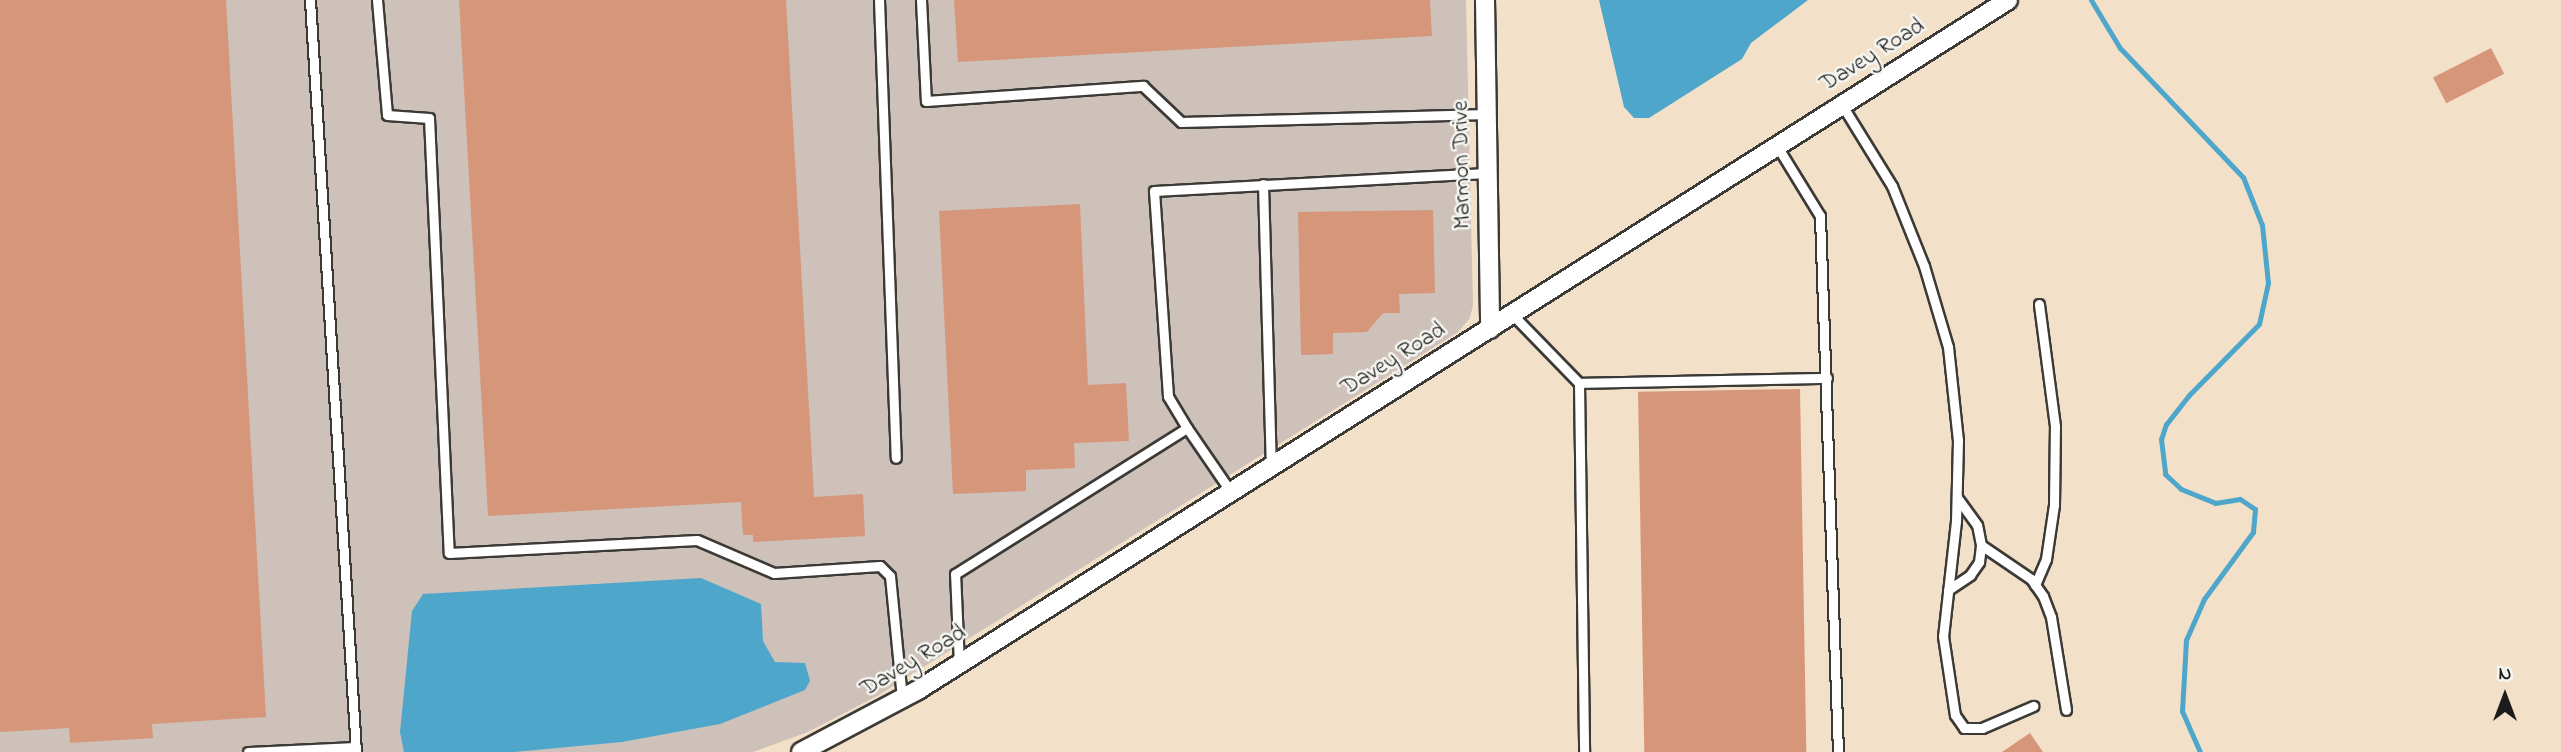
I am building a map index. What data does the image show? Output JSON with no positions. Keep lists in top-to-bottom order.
{
  "streets": {
    "street": ["Davey Road", "Marmon Drive"]
  },
  "crossings": [
    ["Davey Road", "Marmon Drive"]
  ],
  "north": "top"
}
